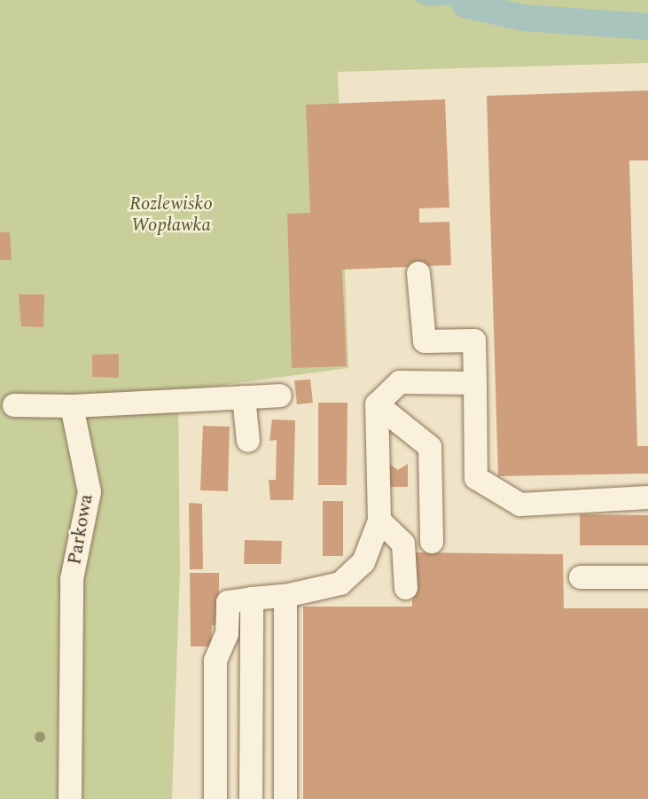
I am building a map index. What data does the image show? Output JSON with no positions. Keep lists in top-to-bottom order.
{
  "streets": {
    "street": ["Parkowa"]
  },
  "parks": ["Rozlewisko Wopławka"]
}
